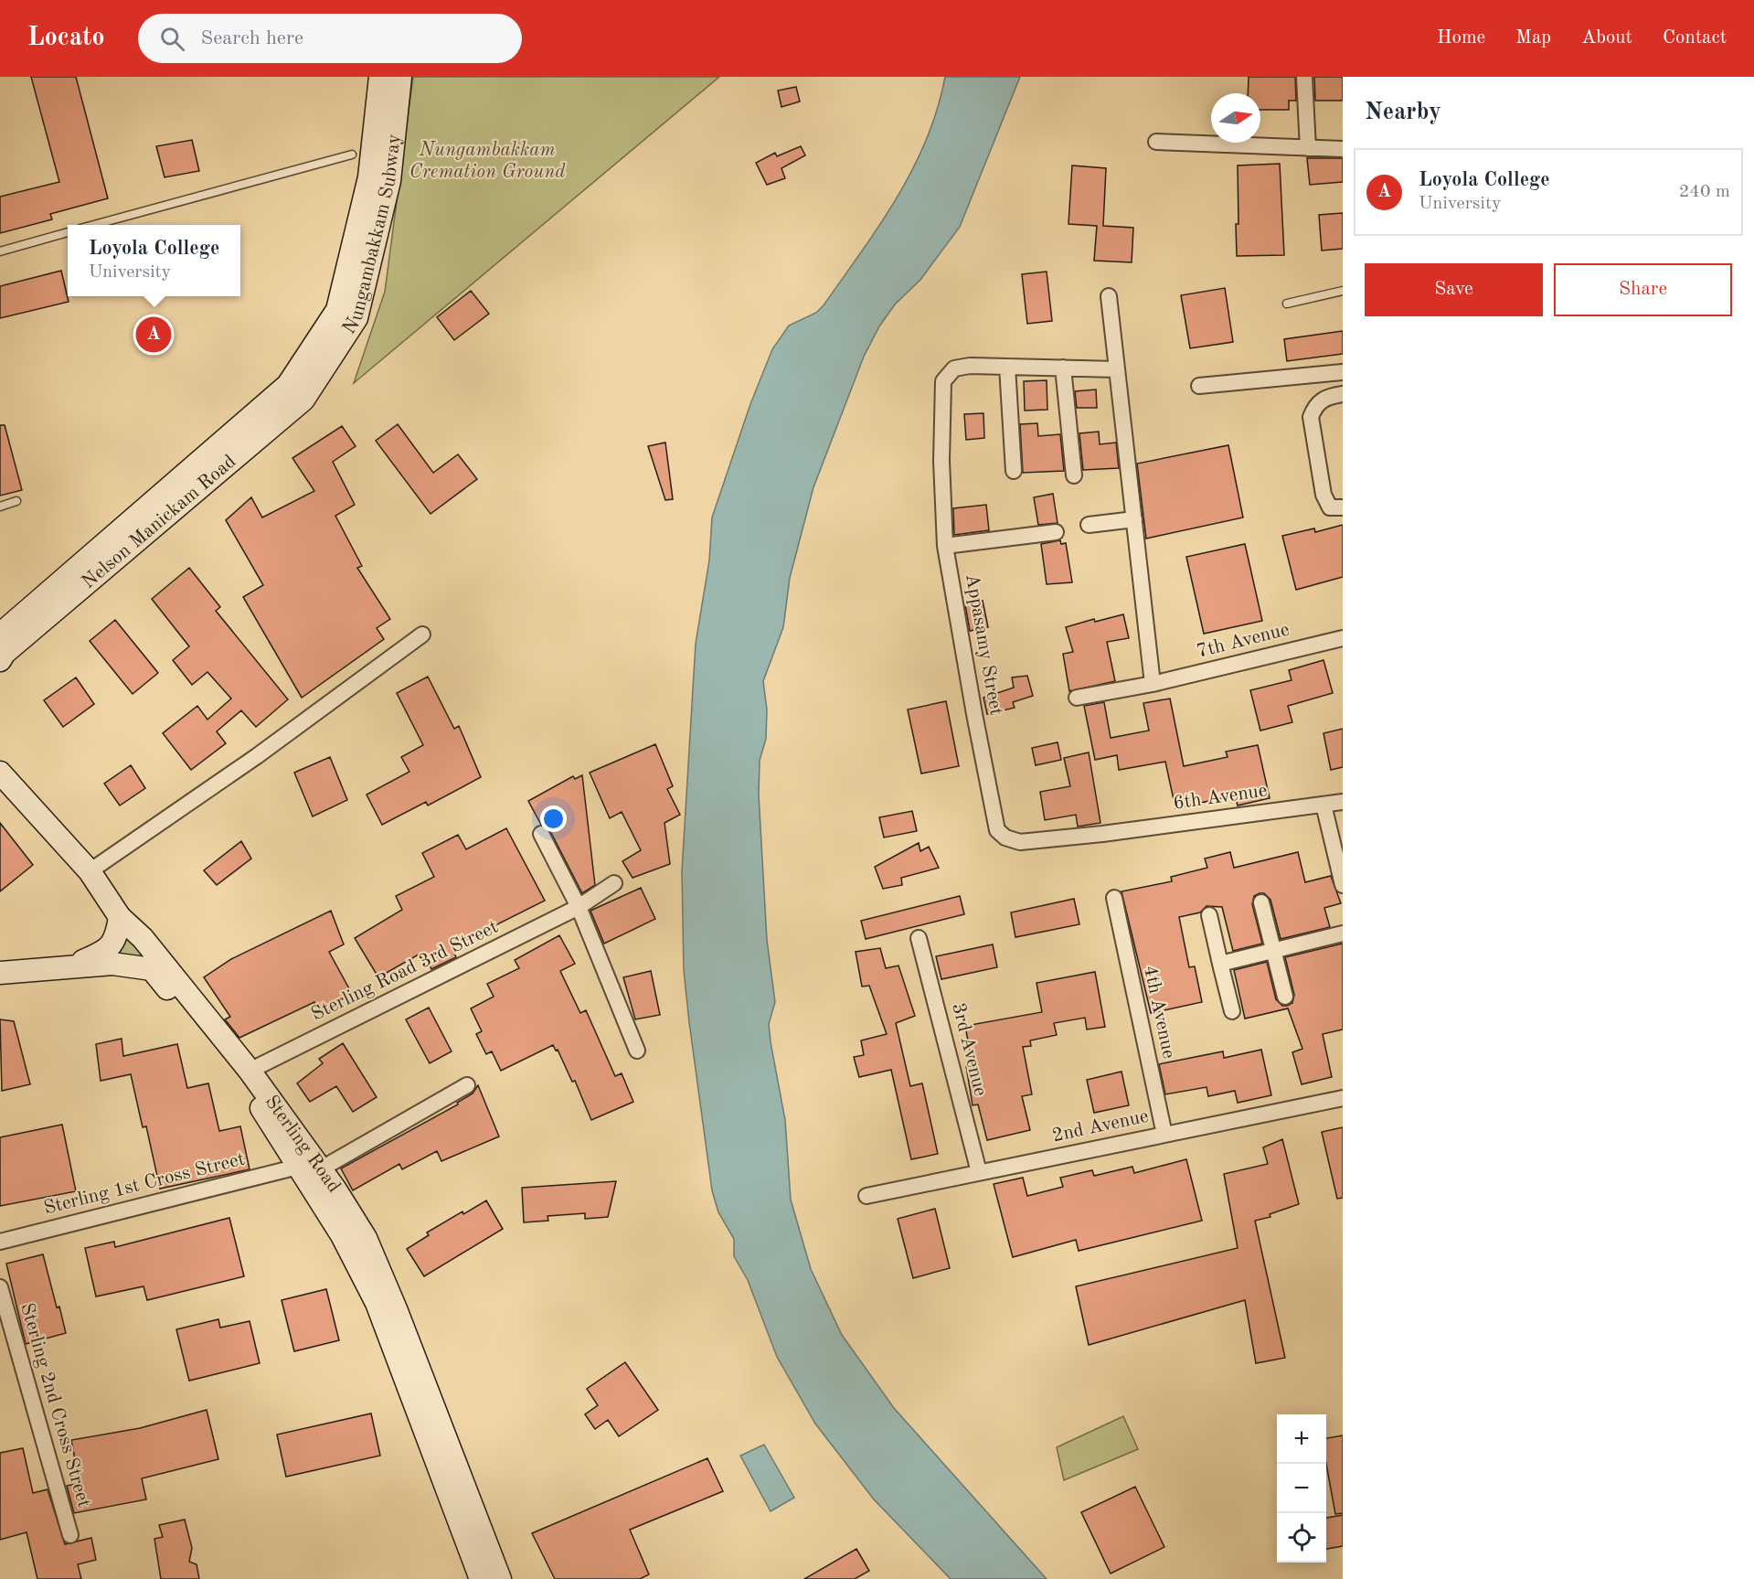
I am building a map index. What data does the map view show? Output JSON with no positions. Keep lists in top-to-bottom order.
{
  "streets": {
    "main road": ["Nungambakkam Subway", "Nelson Manickam Road", "Sterling Road"],
    "street": [
      "7th Avenue",
      "Appasamy Street",
      "6th Avenue",
      "Sterling Road 3rd Street",
      "4th Avenue",
      "3rd Avenue",
      "2nd Avenue",
      "Sterling 1st Cross Street",
      "Sterling 2nd Cross Street"
    ]
  },
  "crossings": [
    ["Nungambakkam Subway", "Nelson Manickam Road"],
    ["Appasamy Street", "6th Avenue"],
    ["Sterling Road 3rd Street", "Sterling Road"],
    ["4th Avenue", "2nd Avenue"],
    ["3rd Avenue", "2nd Avenue"],
    ["Sterling Road", "Sterling 1st Cross Street"]
  ],
  "parks": ["Nungambakkam Cremation Ground"],
  "north": "right",
  "page": {
    "header": "Locato",
    "search": "Search here",
    "nav": [
      "Home",
      "Map",
      "About",
      "Contact"
    ],
    "heading": "Nearby",
    "list": [
      {
        "mark": "A",
        "name": "Loyola College",
        "note": "University",
        "value": "240 m"
      }
    ],
    "popup": ["Loyola College", "University"],
    "buttons": ["Save", "Share"],
    "pins": "A",
    "map_buttons": ["+", "−"]
  }
}
